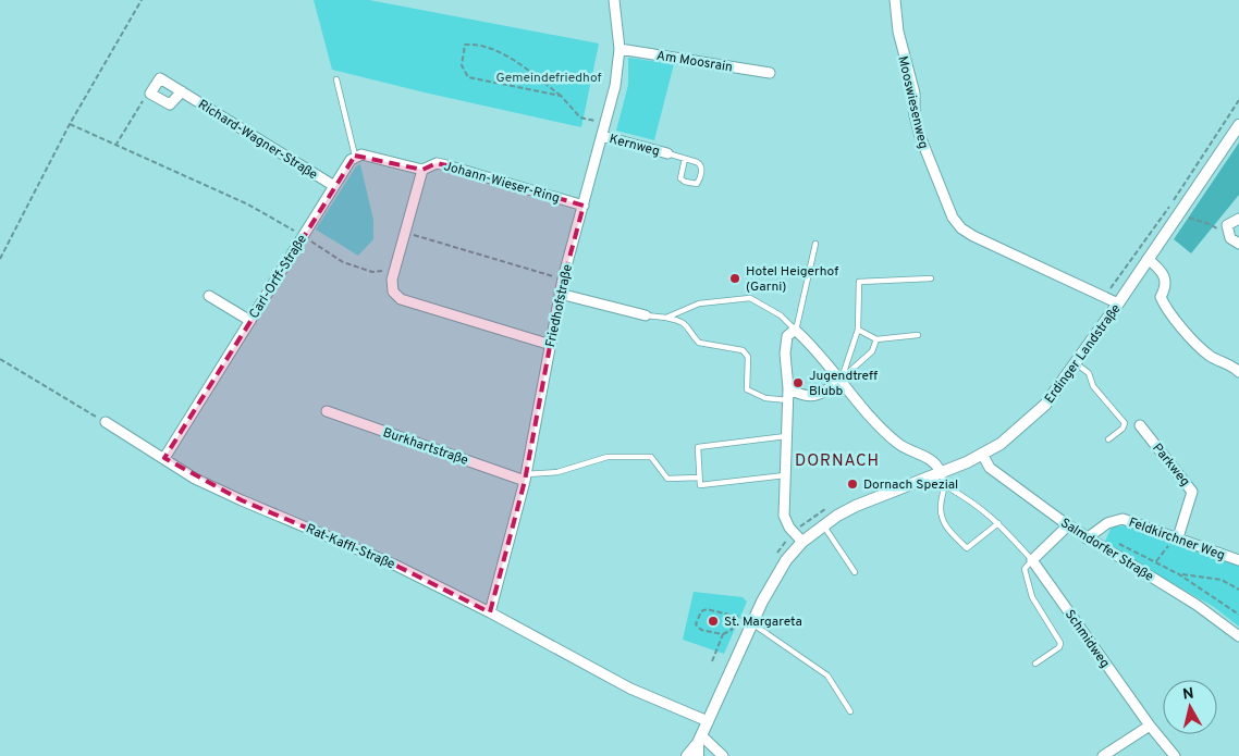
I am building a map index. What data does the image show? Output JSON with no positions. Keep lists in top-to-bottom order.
{
  "streets": {
    "street": [
      "Am Moosrain",
      "Mooswiesenweg",
      "Richard-Wagner-Straße",
      "Kernweg",
      "Johann-Wieser-Ring",
      "Carl-Orff-Straße",
      "Friedhofstraße",
      "Erdinger Landstraße",
      "Burkhartstraße",
      "Parkweg",
      "Feldkirchner Weg",
      "Rat-Kaffl-Straße",
      "Salmdorfer Straße",
      "Schmidweg"
    ]
  },
  "crossings": [
    ["Am Moosrain", "Friedhofstraße"],
    ["Mooswiesenweg", "Erdinger Landstraße"],
    ["Richard-Wagner-Straße", "Carl-Orff-Straße"],
    ["Kernweg", "Friedhofstraße"],
    ["Johann-Wieser-Ring", "Friedhofstraße"],
    ["Carl-Orff-Straße", "Rat-Kaffl-Straße"],
    ["Friedhofstraße", "Burkhartstraße"],
    ["Friedhofstraße", "Rat-Kaffl-Straße"],
    ["Erdinger Landstraße", "Rat-Kaffl-Straße"],
    ["Erdinger Landstraße", "Salmdorfer Straße"],
    ["Parkweg", "Feldkirchner Weg"],
    ["Feldkirchner Weg", "Salmdorfer Straße"]
  ],
  "districts": ["DORNACH"],
  "parks": ["Gemeindefriedhof"],
  "places": [
    "Hotel Heigerhof (Garni)",
    "Jugendtreff Blubb",
    "Dornach Spezial",
    "St. Margareta"
  ],
  "north": "top"
}
